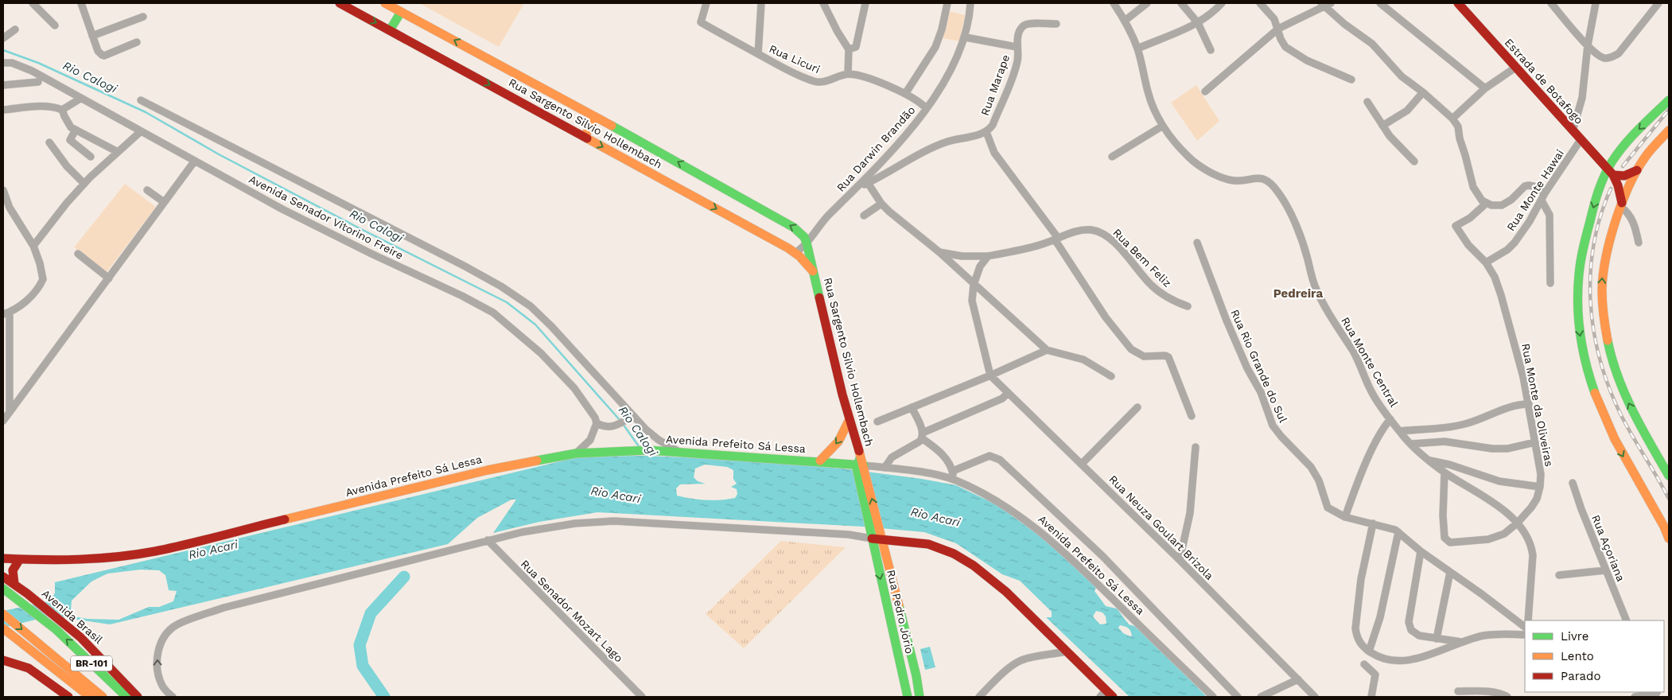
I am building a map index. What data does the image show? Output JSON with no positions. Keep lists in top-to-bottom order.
{
  "streets": {
    "main road": [
      "Estrada de Botafogo",
      "Rua Sargento Silvio Hollembach",
      "Avenida Prefeito Sá Lessa",
      "Rua Pedro Jório",
      "Avenida Brasil",
      "BR-101"
    ],
    "street": [
      "Rua Licuri",
      "Rua Marape",
      "Rua Darwin Brandão",
      "Rua Monte Hawai",
      "Avenida Senador Vitorino Freire",
      "Rua Bem Feliz",
      "Rua Monte Central",
      "Rua Rio Grande do Sul",
      "Rua Monte da Oliveiras",
      "Rua Neuza Goulart Brizola",
      "Rua Açoriana",
      "Rua Senador Mozart Lago"
    ]
  },
  "crossings": [
    ["Estrada de Botafogo", "Rua Monte Hawai"],
    ["Rua Marape", "Rua Darwin Brandão"],
    ["Rua Sargento Silvio Hollembach", "Rua Darwin Brandão"],
    ["Rua Sargento Silvio Hollembach", "Avenida Prefeito Sá Lessa"],
    ["Rua Sargento Silvio Hollembach", "Rua Pedro Jório"],
    ["Rua Monte Hawai", "Rua Monte da Oliveiras"],
    ["Avenida Senador Vitorino Freire", "Avenida Prefeito Sá Lessa"],
    ["Rua Monte Central", "Rua Monte da Oliveiras"]
  ],
  "one_way": ["Rua Pedro Jório"],
  "districts": ["Pedreira"],
  "water": ["Rio Calogi", "Rio Acari"],
  "legend": ["Livre", "Lento", "Parado"]
}
